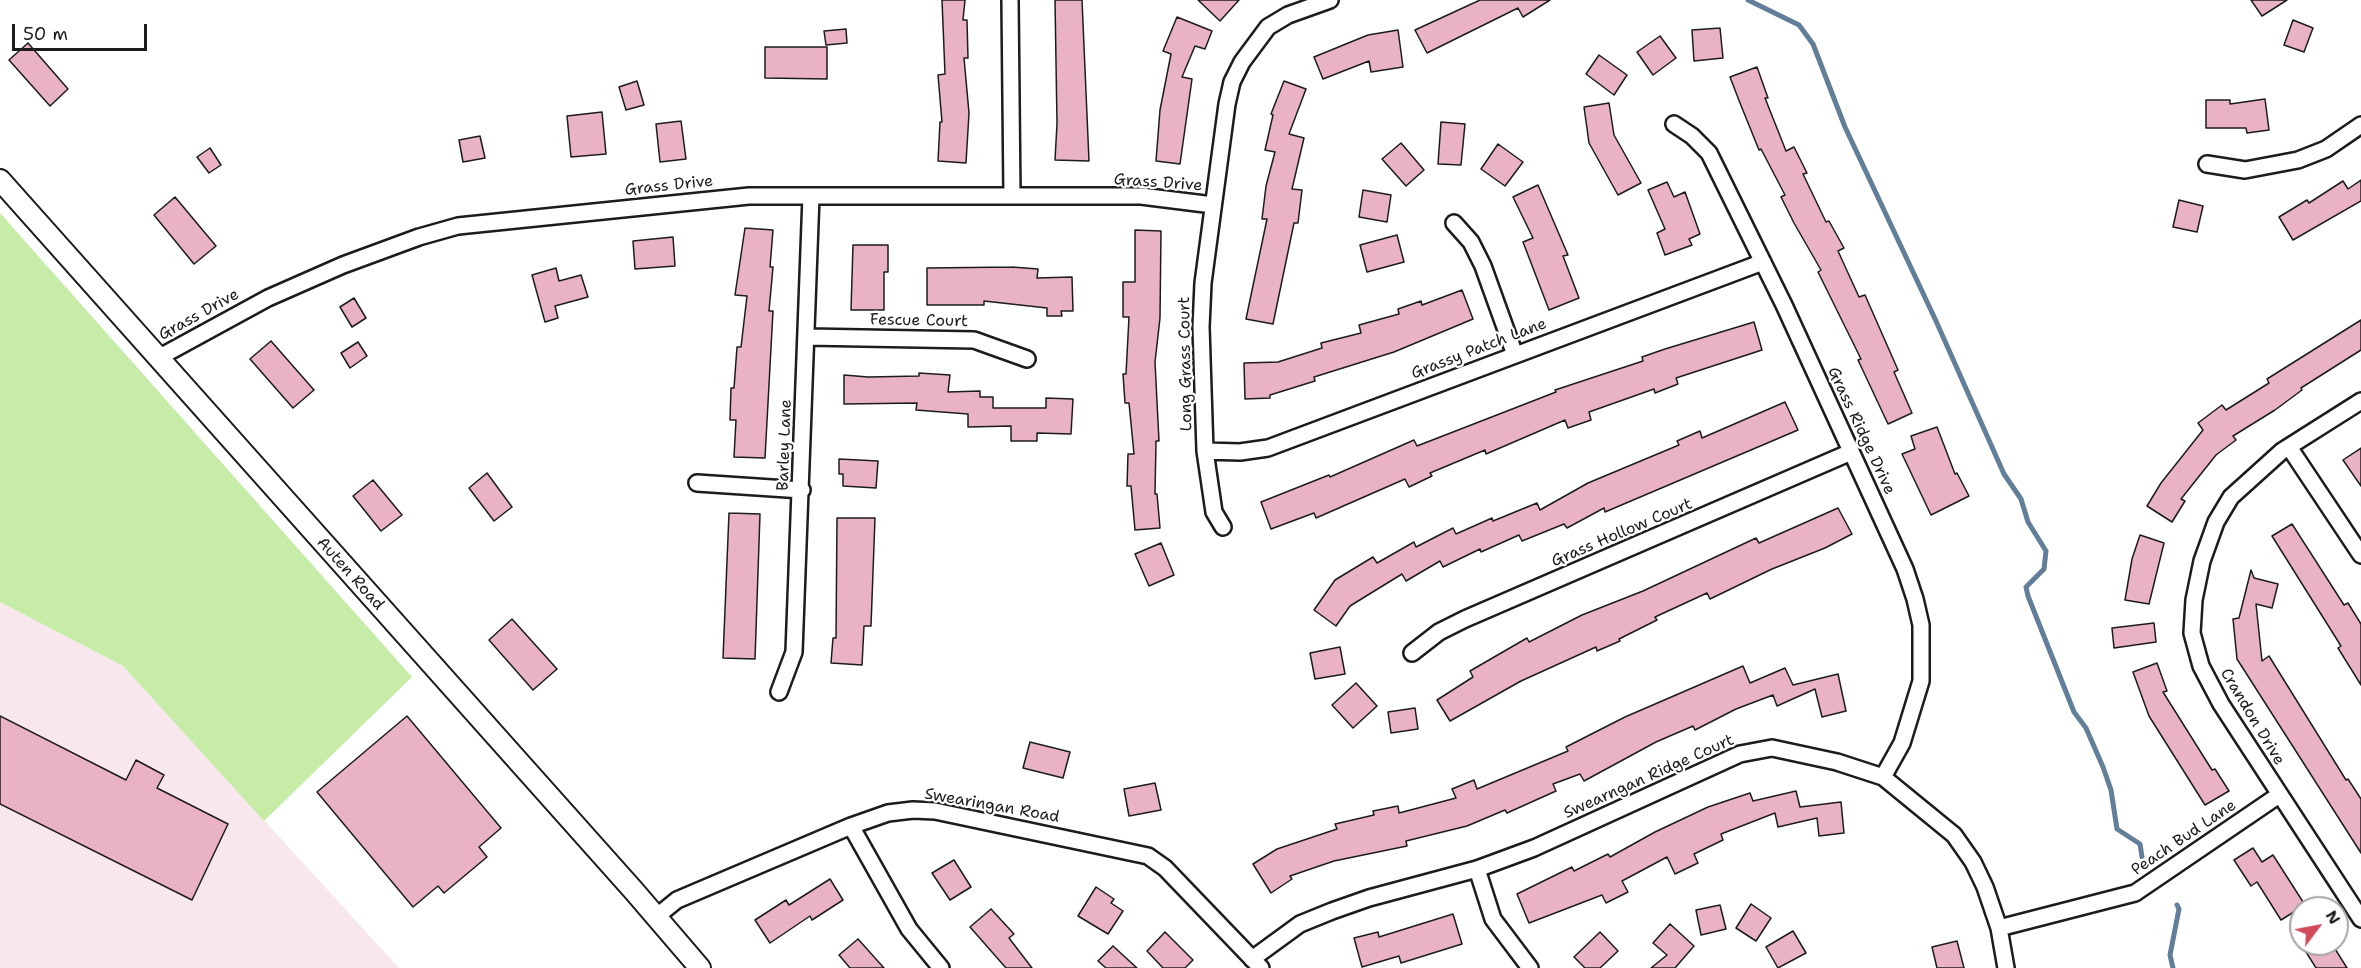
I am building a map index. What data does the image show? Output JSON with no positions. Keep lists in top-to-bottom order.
{
  "streets": {
    "street": [
      "Grass Drive",
      "Fescue Court",
      "Grassy Patch Lane",
      "Long Grass Court",
      "Grass Ridge Drive",
      "Barley Lane",
      "Grass Hollow Court",
      "Auten Road",
      "Crandon Drive",
      "Swearngan Ridge Court",
      "Swearingan Road",
      "Peach Bud Lane"
    ]
  },
  "crossings": [
    ["Grass Drive", "Long Grass Court"],
    ["Grass Drive", "Barley Lane"],
    ["Grass Drive", "Auten Road"],
    ["Fescue Court", "Barley Lane"],
    ["Grassy Patch Lane", "Long Grass Court"],
    ["Grassy Patch Lane", "Grass Ridge Drive"],
    ["Grass Ridge Drive", "Grass Hollow Court"],
    ["Grass Ridge Drive", "Swearngan Ridge Court"],
    ["Auten Road", "Swearingan Road"],
    ["Crandon Drive", "Peach Bud Lane"],
    ["Swearngan Ridge Court", "Swearingan Road"],
    ["Swearngan Ridge Court", "Peach Bud Lane"]
  ],
  "scale_bar": "50 m",
  "north": "top right"
}
